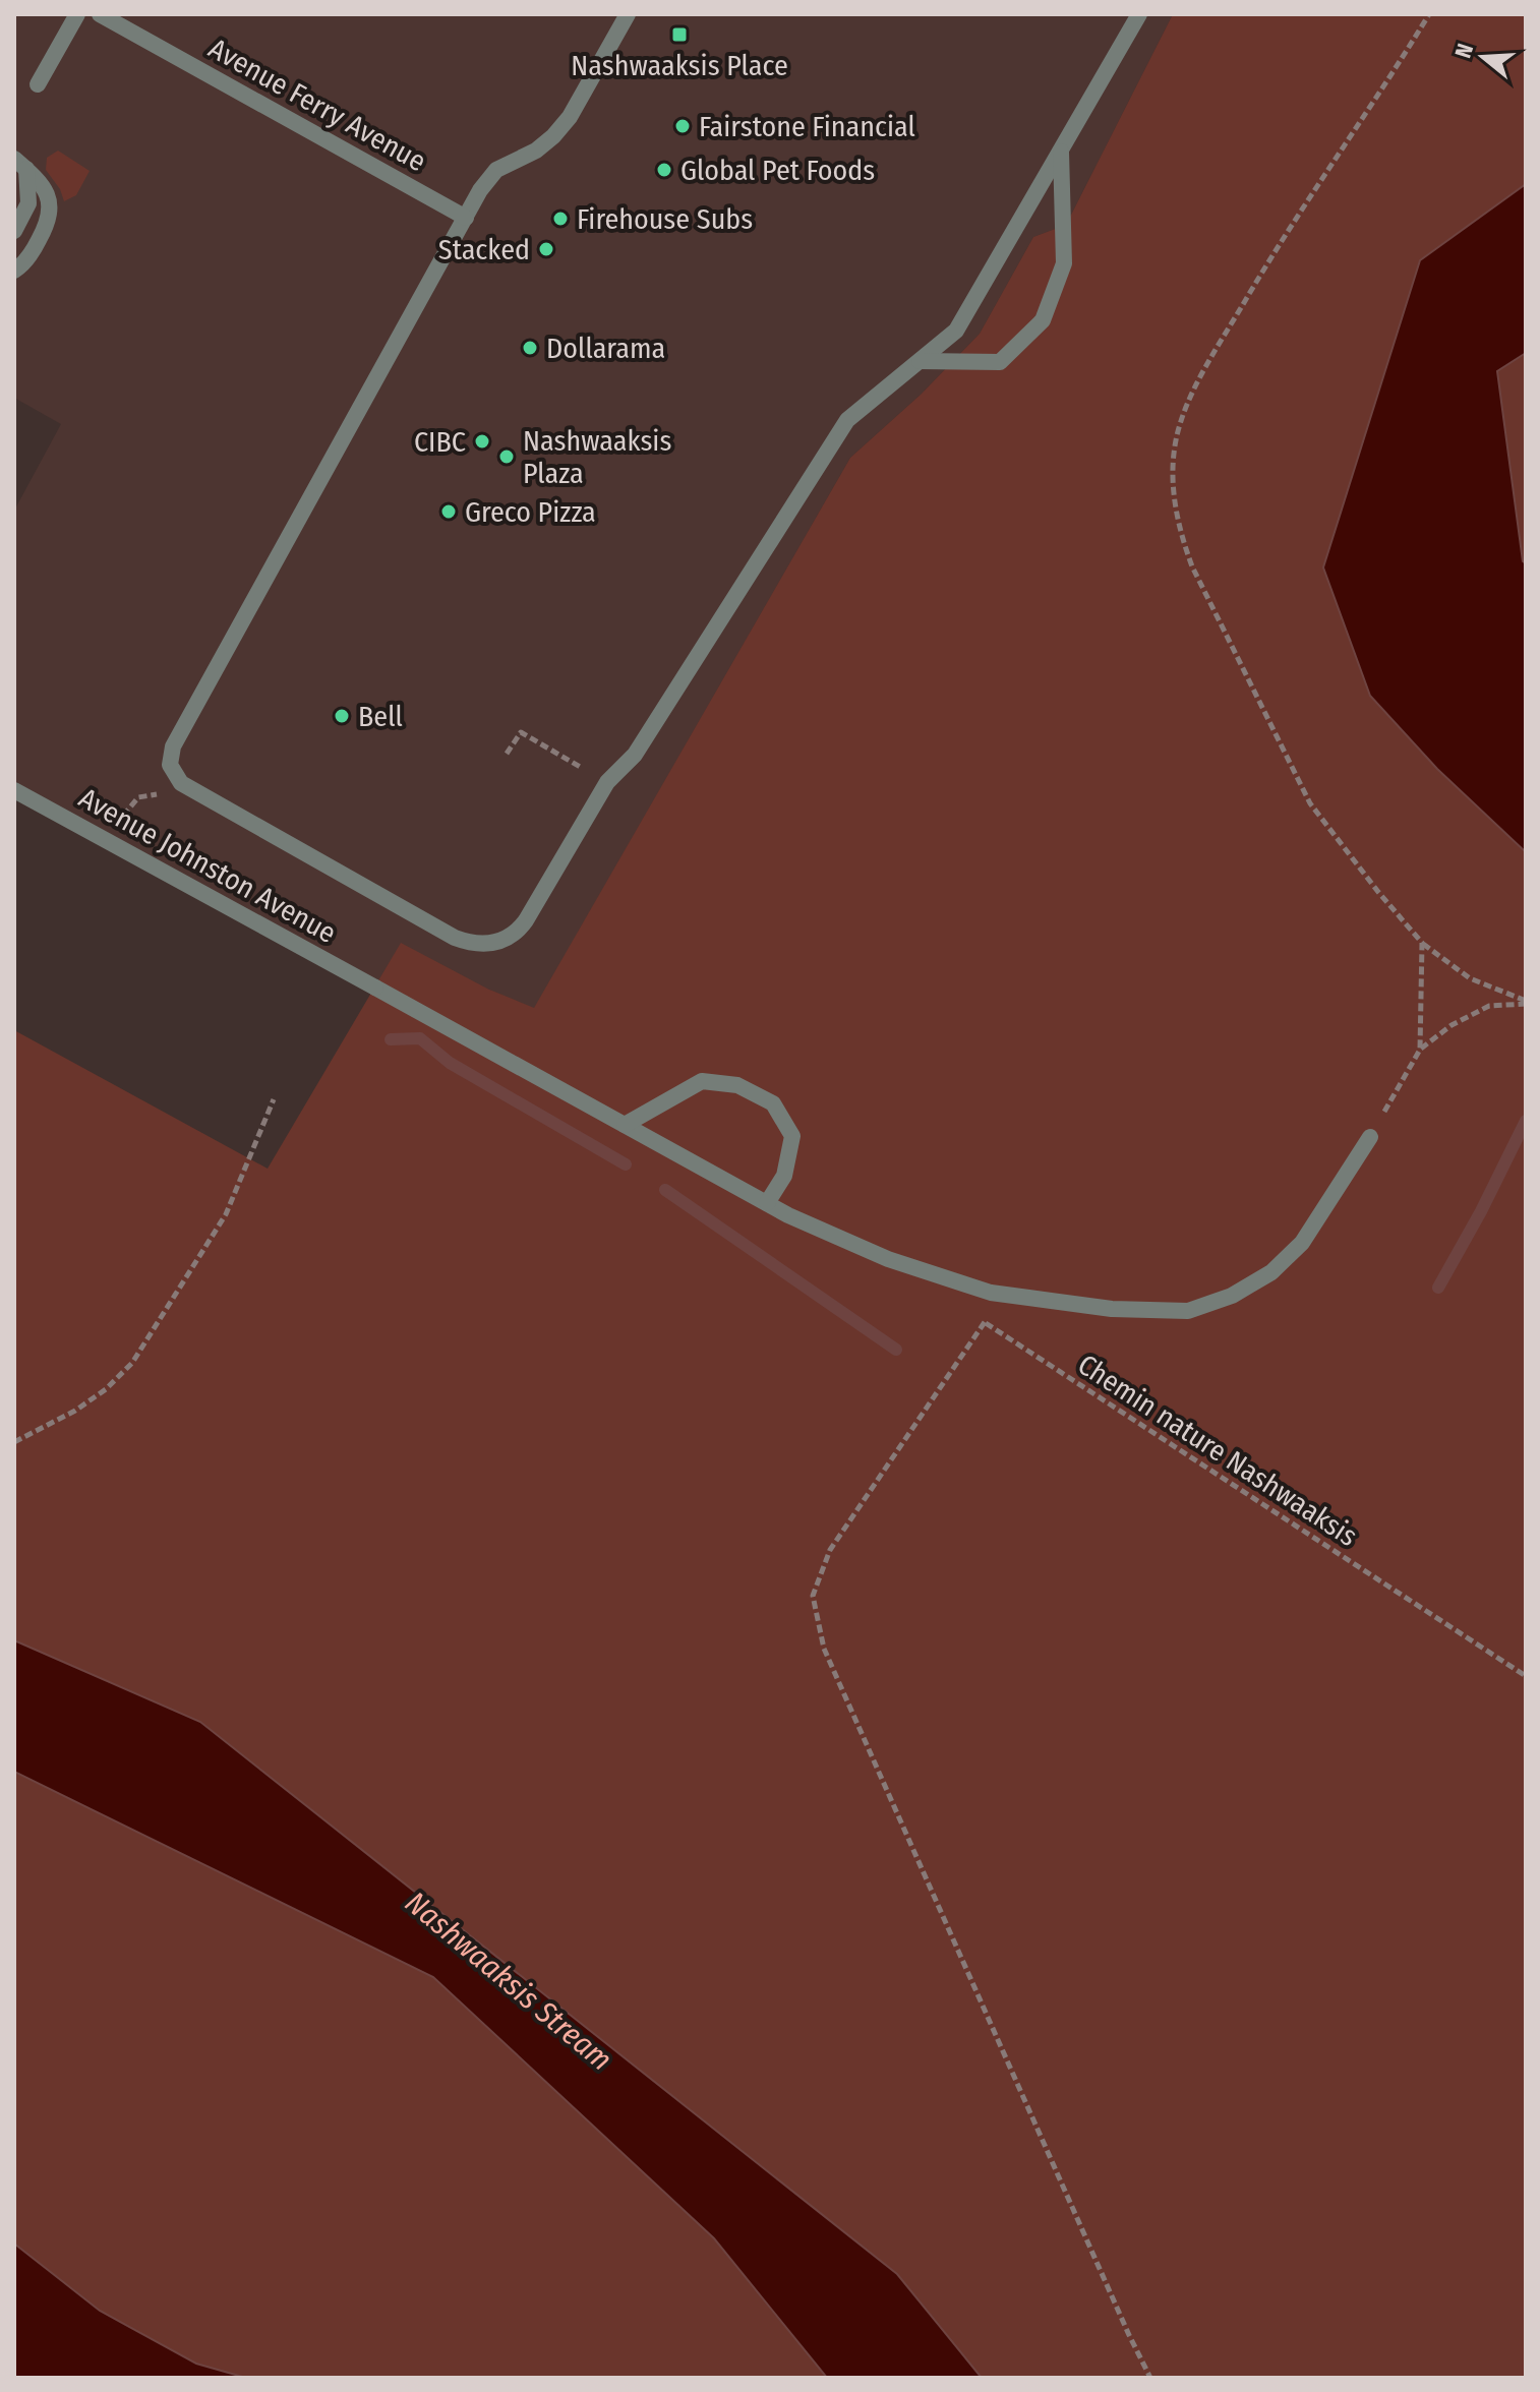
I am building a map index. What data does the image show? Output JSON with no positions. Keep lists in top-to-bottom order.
{
  "streets": {
    "street": ["Avenue Ferry Avenue", "Avenue Johnston Avenue"],
    "path": ["Chemin nature Nashwaaksis"]
  },
  "water": ["Nashwaaksis Stream"],
  "places": {
    "transit": ["Nashwaaksis Place"],
    "other": [
      "Fairstone Financial",
      "Global Pet Foods",
      "Firehouse Subs",
      "Stacked",
      "Dollarama",
      "CIBC",
      "Nashwaaksis Plaza",
      "Greco Pizza",
      "Bell"
    ]
  },
  "north": "left"
}
